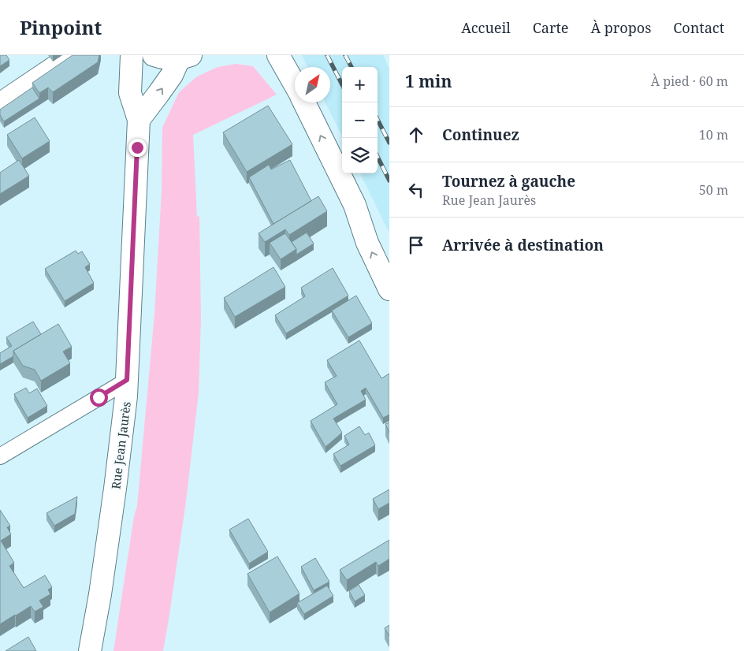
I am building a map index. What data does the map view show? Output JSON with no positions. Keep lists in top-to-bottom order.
{
  "streets": {
    "street": ["Rue Jean Jaurès"]
  },
  "north": "top right",
  "page": {
    "header": "Pinpoint",
    "nav": [
      "Accueil",
      "Carte",
      "À propos",
      "Contact"
    ],
    "heading": ["1 min", "À pied · 60 m"],
    "map_buttons": ["+", "−"],
    "list": [
      ["Continuez", "10 m"],
      ["Tournez à gauche", "Rue Jean Jaurès", "50 m"],
      "Arrivée à destination"
    ]
  }
}
